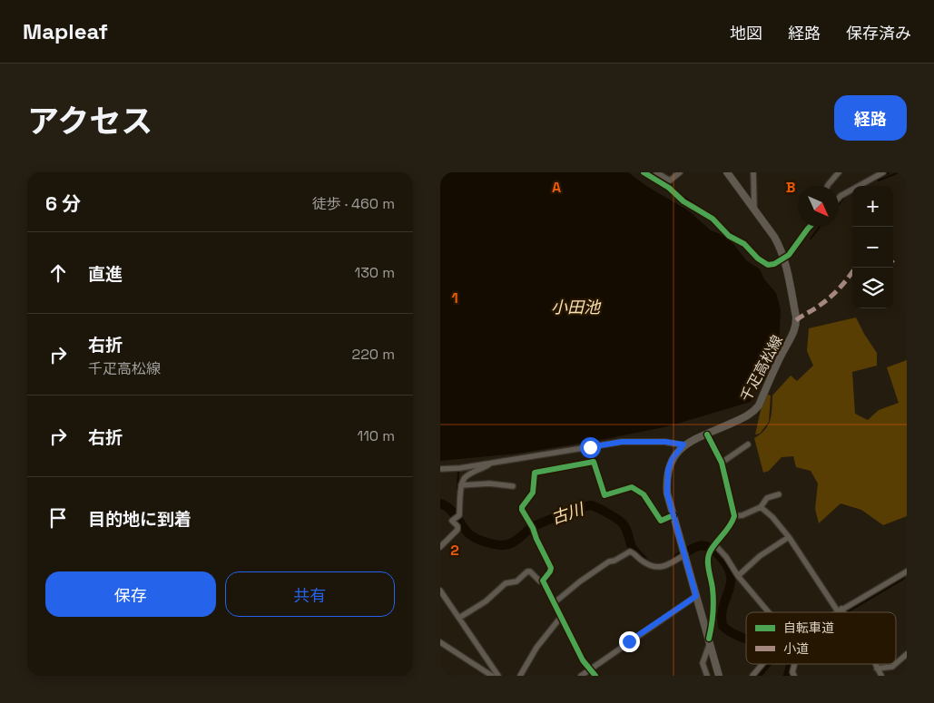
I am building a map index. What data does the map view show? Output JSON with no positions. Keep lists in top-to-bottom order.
{
  "streets": {
    "main road": ["千疋高松線"]
  },
  "water": ["小田池", "古川"],
  "legend": ["自転車道", "小道"],
  "north": "bottom right",
  "page": {
    "header": "Mapleaf",
    "nav": ["地図", "経路", "保存済み"],
    "title": "アクセス",
    "buttons": [
      "経路",
      ["保存", "共有"]
    ],
    "heading": ["6 分", "徒歩 · 460 m"],
    "map_buttons": ["+", "−"],
    "list": [
      ["直進", "130 m"],
      ["右折", "千疋高松線", "220 m"],
      ["右折", "110 m"],
      "目的地に到着"
    ]
  },
  "grid": {
    "columns": ["A", "B"],
    "rows": ["1", "2"]
  }
}
